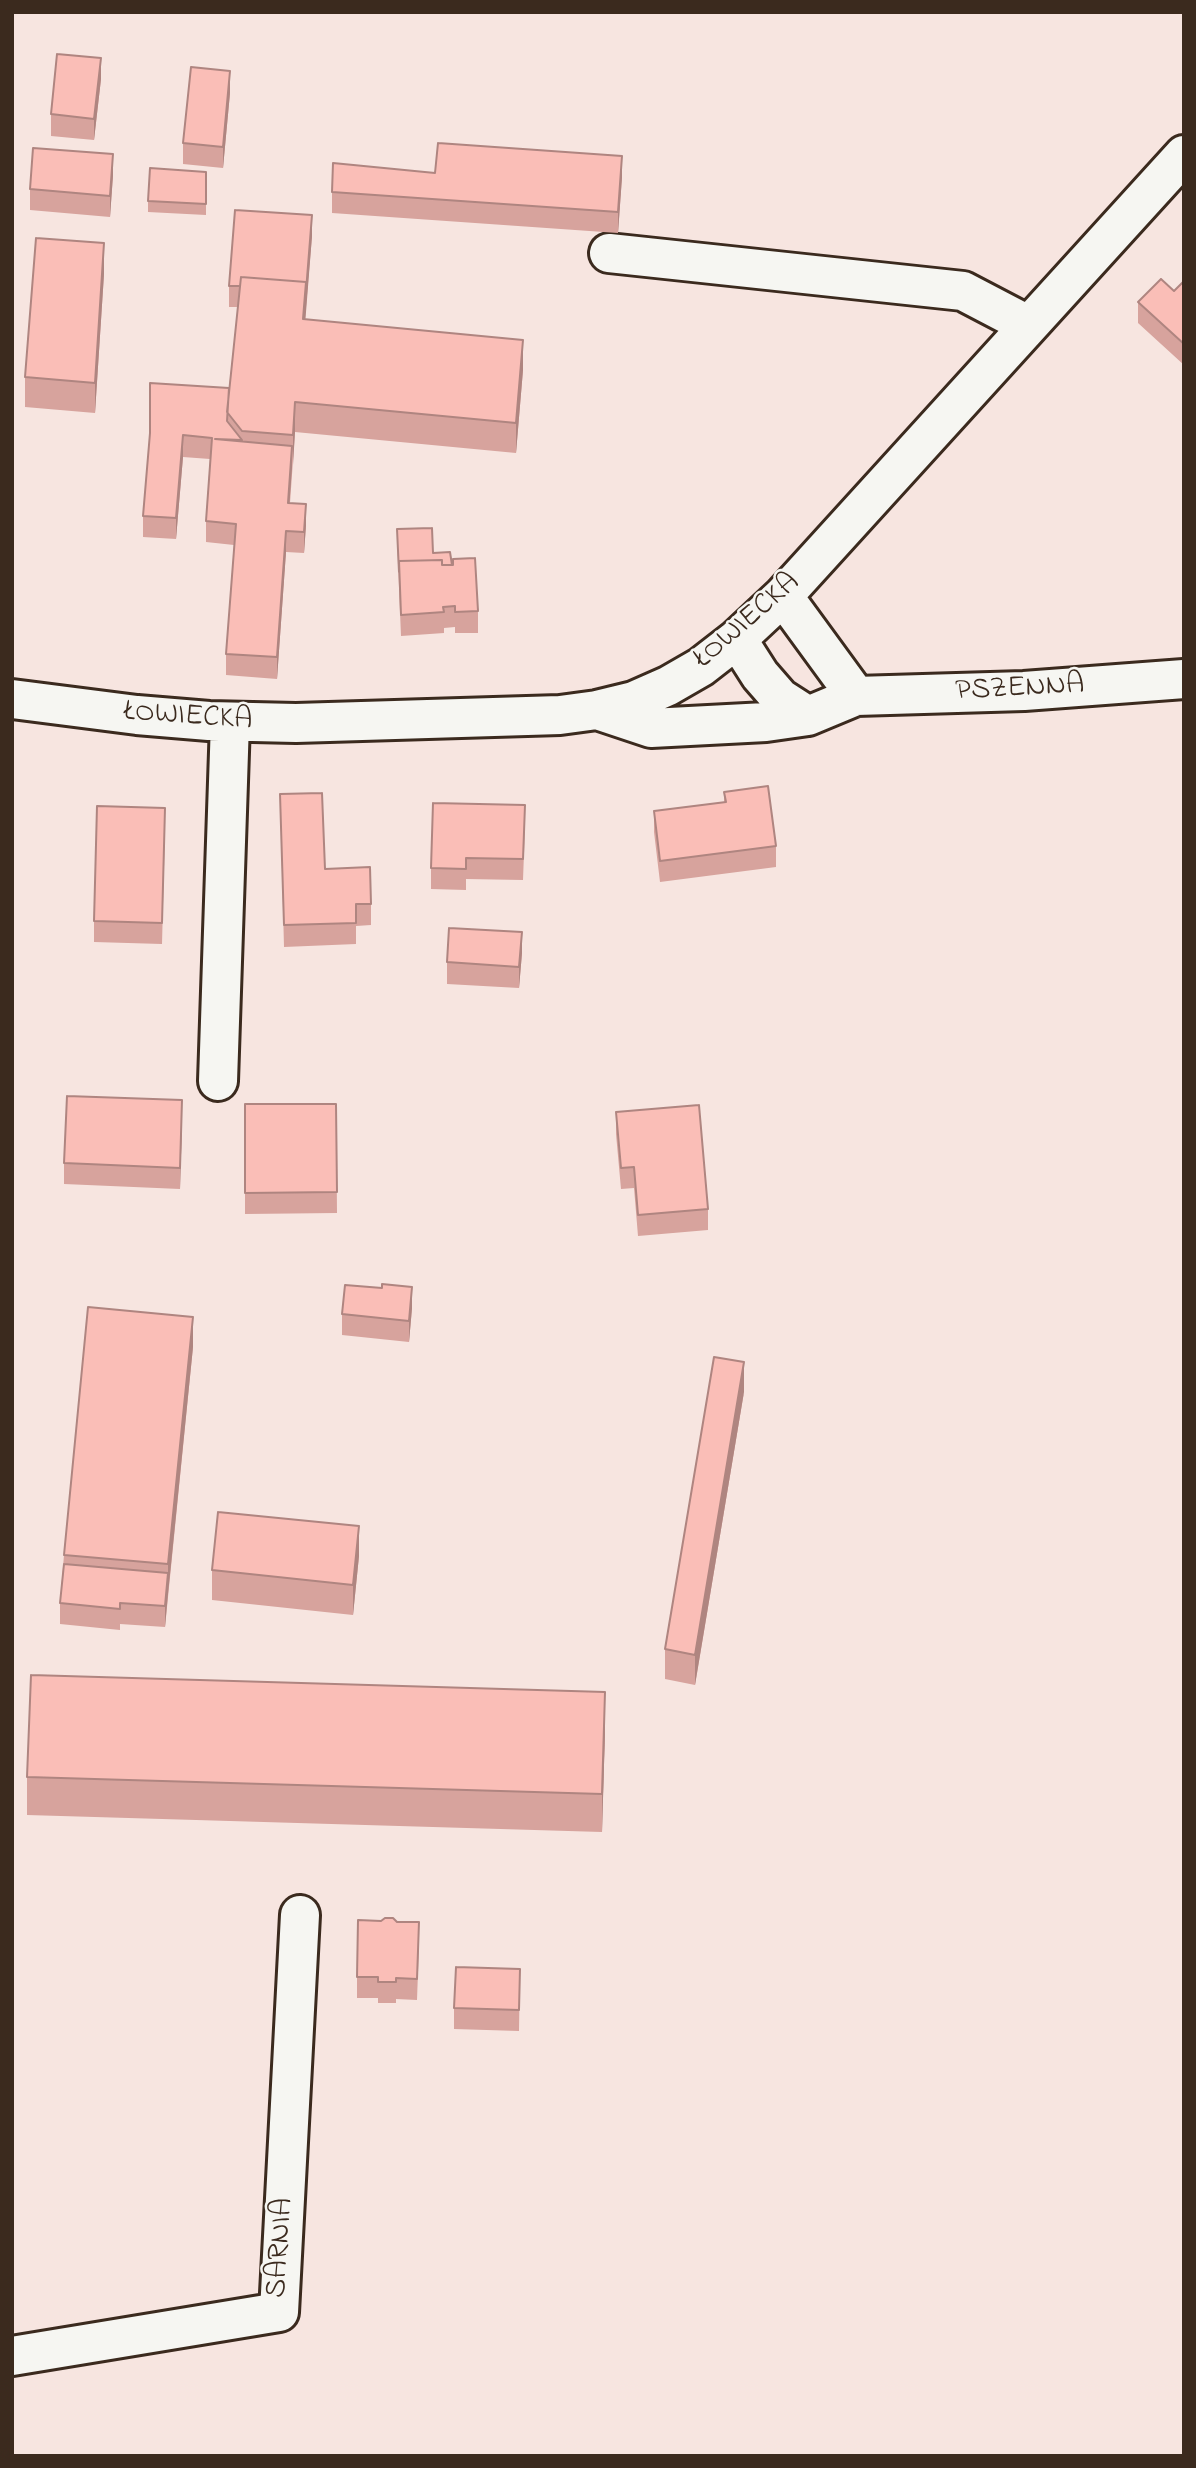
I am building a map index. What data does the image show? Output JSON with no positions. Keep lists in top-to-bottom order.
{
  "streets": {
    "street": ["ŁOWIECKA", "PSZENNA", "SARNIA"]
  },
  "crossings": [
    ["ŁOWIECKA", "PSZENNA"]
  ]
}
